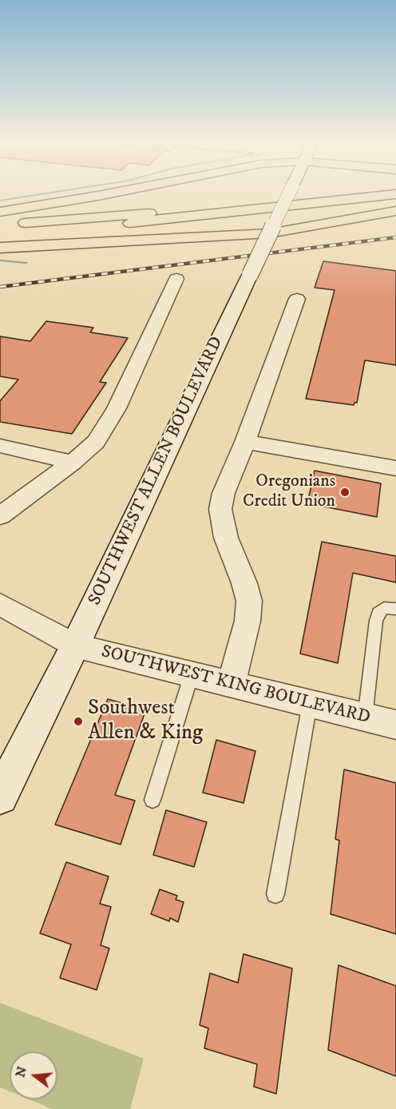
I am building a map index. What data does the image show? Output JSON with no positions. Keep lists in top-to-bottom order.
{
  "streets": {
    "main road": ["SOUTHWEST ALLEN BOULEVARD"],
    "street": ["SOUTHWEST KING BOULEVARD"]
  },
  "crossings": [
    ["SOUTHWEST ALLEN BOULEVARD", "SOUTHWEST KING BOULEVARD"]
  ],
  "places": ["Oregonians Credit Union", "Southwest Allen & King"],
  "north": "left"
}
